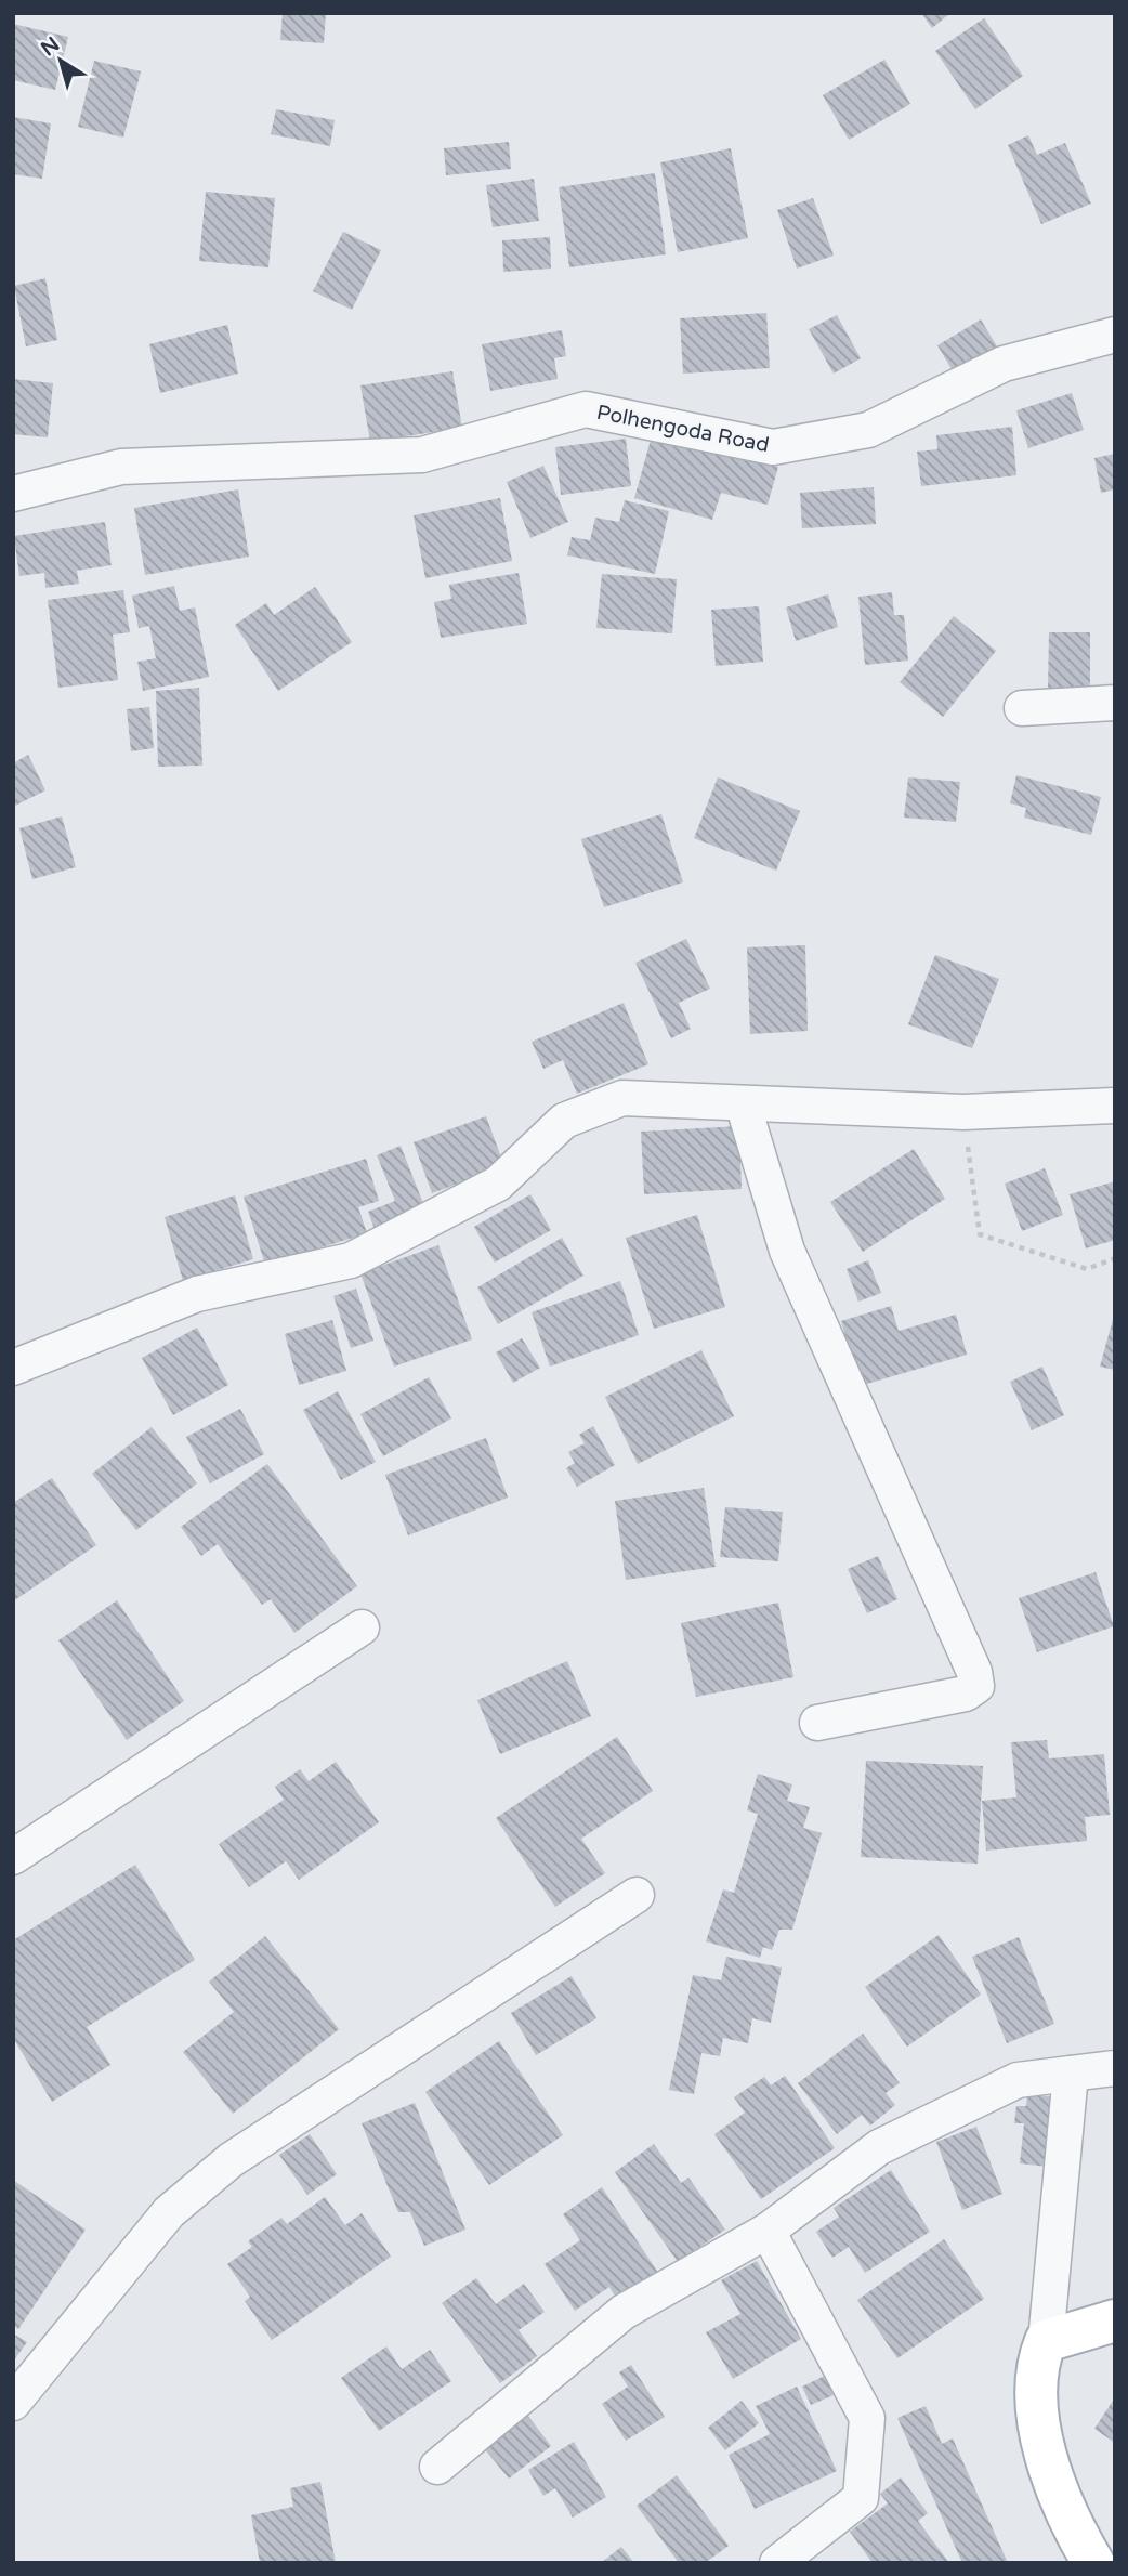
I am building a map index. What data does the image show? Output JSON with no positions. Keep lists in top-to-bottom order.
{
  "streets": {
    "street": ["Polhengoda Road"]
  },
  "north": "top left"
}
